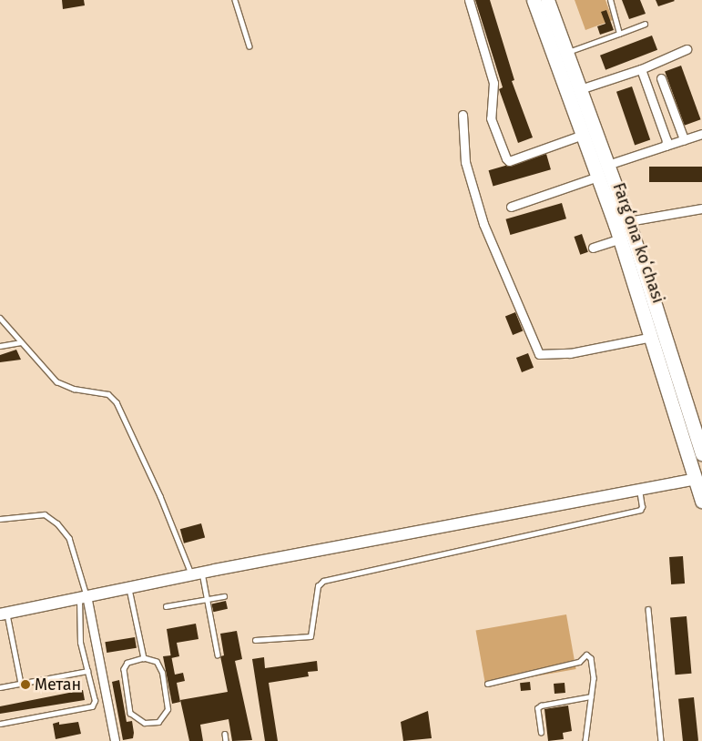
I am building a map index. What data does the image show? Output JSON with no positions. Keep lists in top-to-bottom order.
{
  "streets": {
    "main road": ["Fargʻona koʻchasi"]
  },
  "places": ["Метан"]
}
